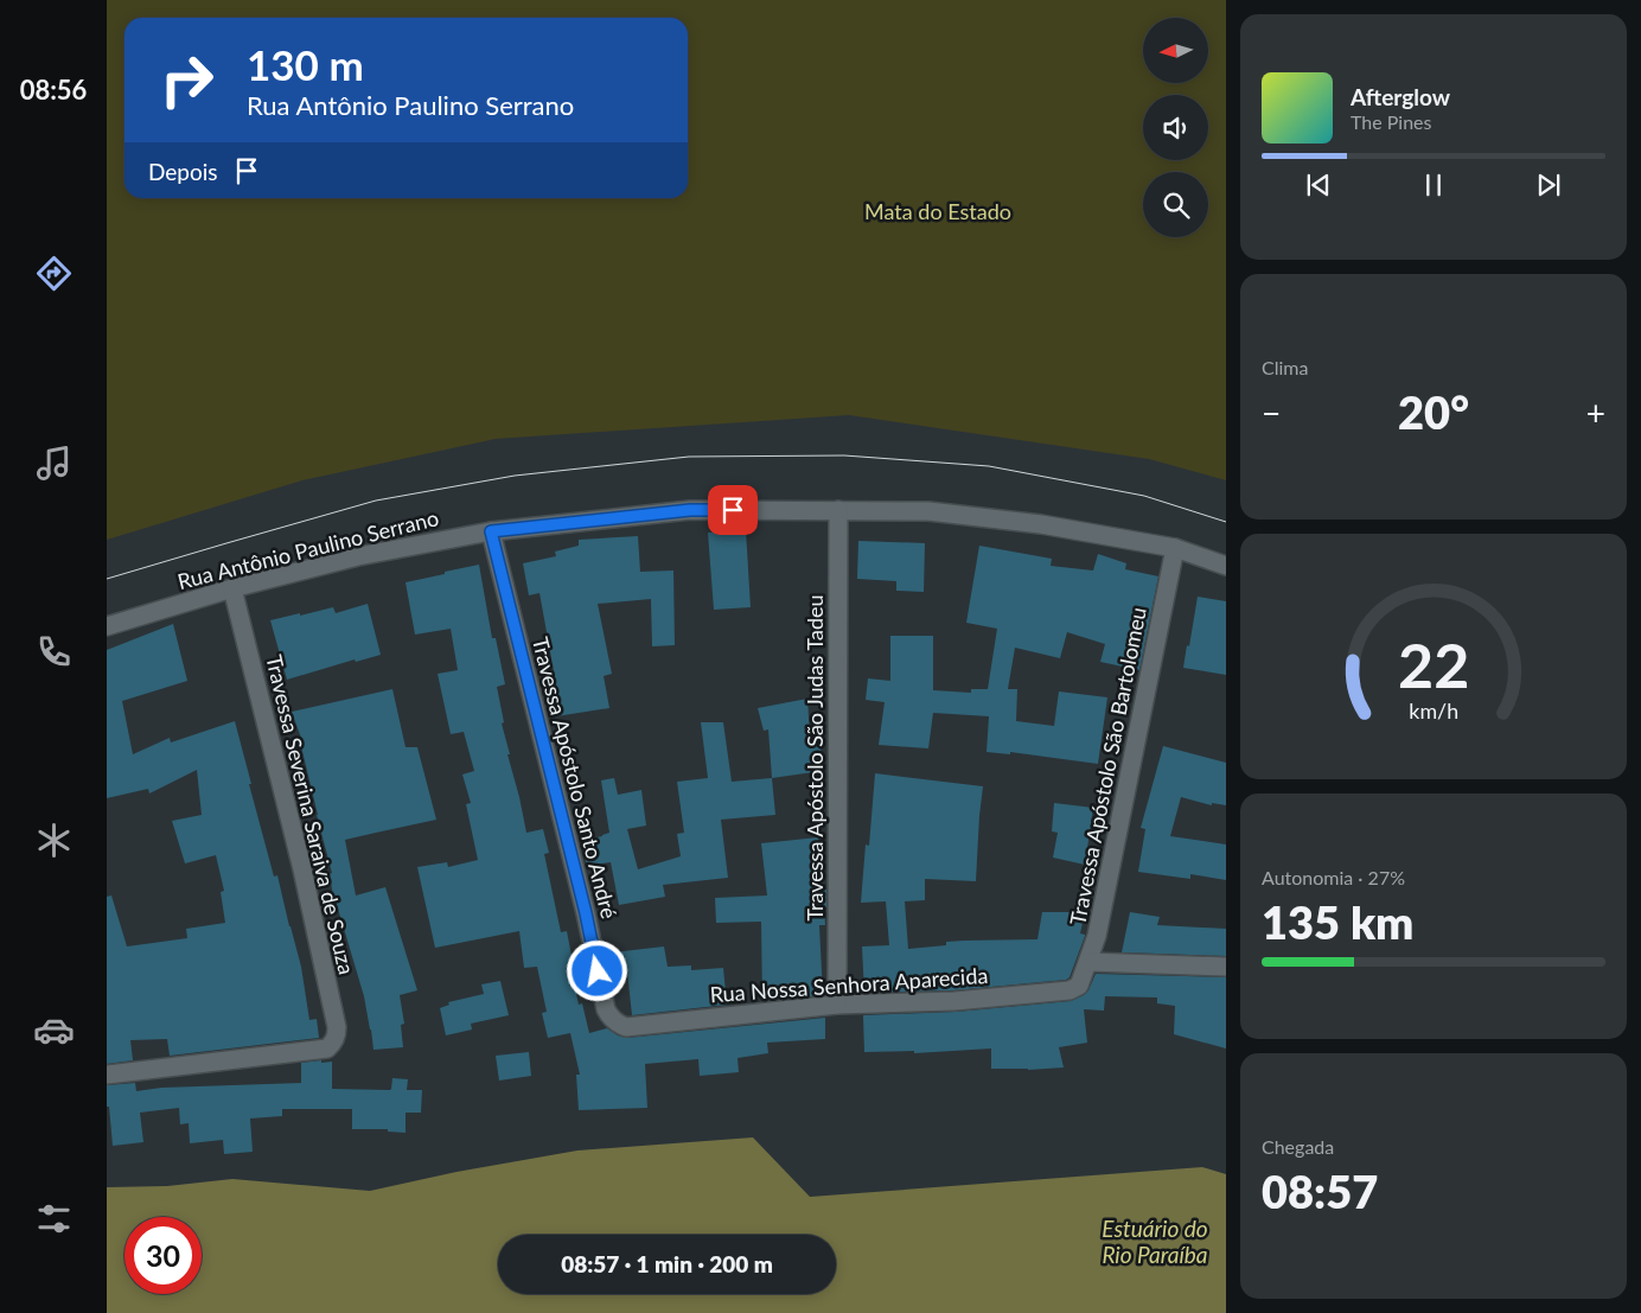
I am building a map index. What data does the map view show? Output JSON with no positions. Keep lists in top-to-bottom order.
{
  "streets": {
    "street": [
      "Rua Antônio Paulino Serrano",
      "Travessa Apóstolo São Judas Tadeu",
      "Travessa Apóstolo São Bartolomeu",
      "Travessa Apóstolo Santo André",
      "Travessa Severina Saraiva de Souza",
      "Rua Nossa Senhora Aparecida"
    ]
  },
  "crossings": [
    ["Rua Antônio Paulino Serrano", "Travessa Apóstolo São Judas Tadeu"],
    ["Rua Antônio Paulino Serrano", "Travessa Apóstolo São Bartolomeu"],
    ["Rua Antônio Paulino Serrano", "Travessa Apóstolo Santo André"],
    ["Rua Antônio Paulino Serrano", "Travessa Severina Saraiva de Souza"],
    ["Travessa Apóstolo São Judas Tadeu", "Rua Nossa Senhora Aparecida"],
    ["Travessa Apóstolo São Bartolomeu", "Rua Nossa Senhora Aparecida"],
    ["Travessa Apóstolo Santo André", "Rua Nossa Senhora Aparecida"]
  ],
  "water": ["Estuário do Rio Paraíba"],
  "parks": ["Mata do Estado"],
  "north": "left",
  "page": {
    "tabs": "08:56",
    "turn": ["130 m", "Rua Antônio Paulino Serrano"],
    "song": ["Afterglow", "The Pines"],
    "then": "Depois",
    "tile": [
      "Clima",
      ["Autonomia · 27%", "135 km"],
      ["Chegada", "08:57"]
    ],
    "heat": ["−", "20°", "+"],
    "limit": "30",
    "trip": "08:57 · 1 min · 200 m",
    "gauge": ["22", "km/h"]
  }
}
